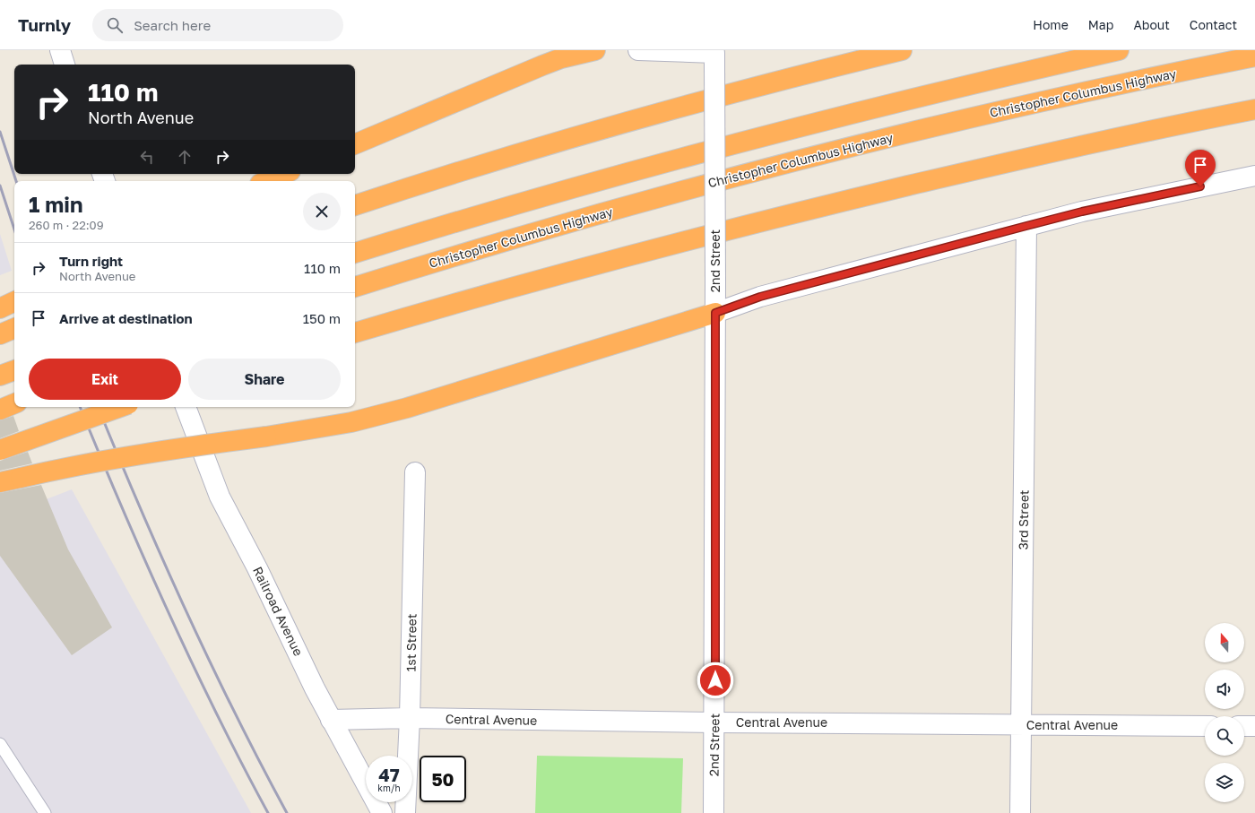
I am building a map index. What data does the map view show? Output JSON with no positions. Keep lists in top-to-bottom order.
{
  "streets": {
    "highway": ["Christopher Columbus Highway"],
    "street": [
      "2nd Street",
      "3rd Street",
      "Railroad Avenue",
      "1st Street",
      "Central Avenue"
    ]
  },
  "crossings": [
    ["2nd Street", "Central Avenue"],
    ["3rd Street", "Central Avenue"],
    ["Railroad Avenue", "Central Avenue"],
    ["1st Street", "Central Avenue"]
  ],
  "north": "top",
  "page": {
    "header": "Turnly",
    "search": "Search here",
    "nav": [
      "Home",
      "Map",
      "About",
      "Contact"
    ],
    "turn": ["110 m", "North Avenue"],
    "heading": ["1 min", "260 m · 22:09"],
    "list": [
      {
        "name": "Turn right",
        "note": "North Avenue",
        "value": "110 m"
      },
      {
        "name": "Arrive at destination",
        "value": "150 m"
      }
    ],
    "buttons": ["Exit", "Share"],
    "speed": "47 km/h",
    "limit": "50"
  }
}
